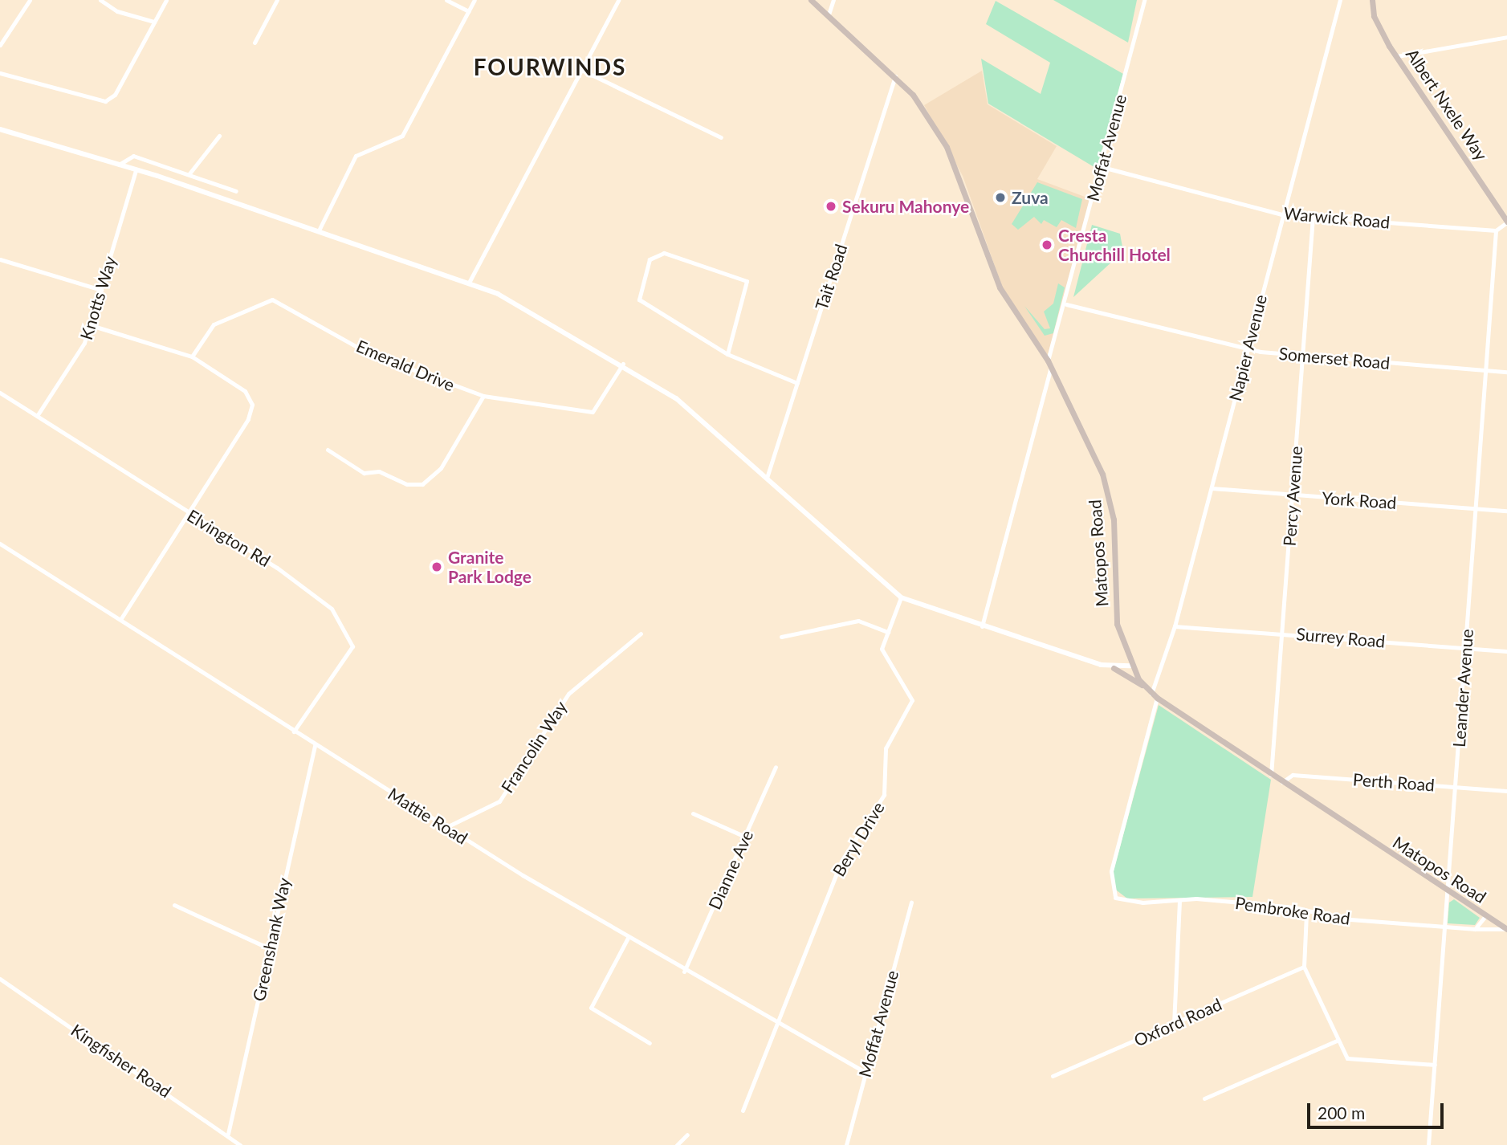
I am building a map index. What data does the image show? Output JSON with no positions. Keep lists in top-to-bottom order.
{
  "streets": {
    "main road": ["Albert Nxele Way", "Matopos Road"],
    "street": [
      "Moffat Avenue",
      "Warwick Road",
      "Tait Road",
      "Knotts Way",
      "Napier Avenue",
      "Somerset Road",
      "Emerald Drive",
      "Percy Avenue",
      "York Road",
      "Elvington Rd",
      "Surrey Road",
      "Leander Avenue",
      "Francolin Way",
      "Perth Road",
      "Mattie Road",
      "Beryl Drive",
      "Dianne Ave",
      "Pembroke Road",
      "Greenshank Way",
      "Oxford Road",
      "Kingfisher Road"
    ]
  },
  "crossings": [
    ["Moffat Avenue", "Warwick Road"],
    ["Moffat Avenue", "Somerset Road"],
    ["Moffat Avenue", "Matopos Road"],
    ["Moffat Avenue", "Mattie Road"],
    ["Warwick Road", "Napier Avenue"],
    ["Warwick Road", "Percy Avenue"],
    ["Warwick Road", "Leander Avenue"],
    ["Tait Road", "Matopos Road"],
    ["Knotts Way", "Elvington Rd"],
    ["Napier Avenue", "Somerset Road"],
    ["Napier Avenue", "York Road"],
    ["Napier Avenue", "Matopos Road"],
    ["Napier Avenue", "Surrey Road"],
    ["Napier Avenue", "Pembroke Road"],
    ["Somerset Road", "Percy Avenue"],
    ["Somerset Road", "Leander Avenue"],
    ["Percy Avenue", "York Road"],
    ["Percy Avenue", "Matopos Road"],
    ["Percy Avenue", "Surrey Road"],
    ["York Road", "Leander Avenue"],
    ["Elvington Rd", "Mattie Road"],
    ["Matopos Road", "Leander Avenue"],
    ["Matopos Road", "Perth Road"],
    ["Matopos Road", "Pembroke Road"],
    ["Surrey Road", "Leander Avenue"],
    ["Leander Avenue", "Perth Road"],
    ["Leander Avenue", "Pembroke Road"],
    ["Francolin Way", "Mattie Road"],
    ["Mattie Road", "Beryl Drive"],
    ["Mattie Road", "Dianne Ave"],
    ["Mattie Road", "Greenshank Way"],
    ["Greenshank Way", "Kingfisher Road"]
  ],
  "districts": ["FOURWINDS"],
  "places": [
    "Zuva",
    "Sekuru Mahonye",
    "Cresta Churchill Hotel",
    "Granite Park Lodge"
  ],
  "scale_bar": "200 m"
}
